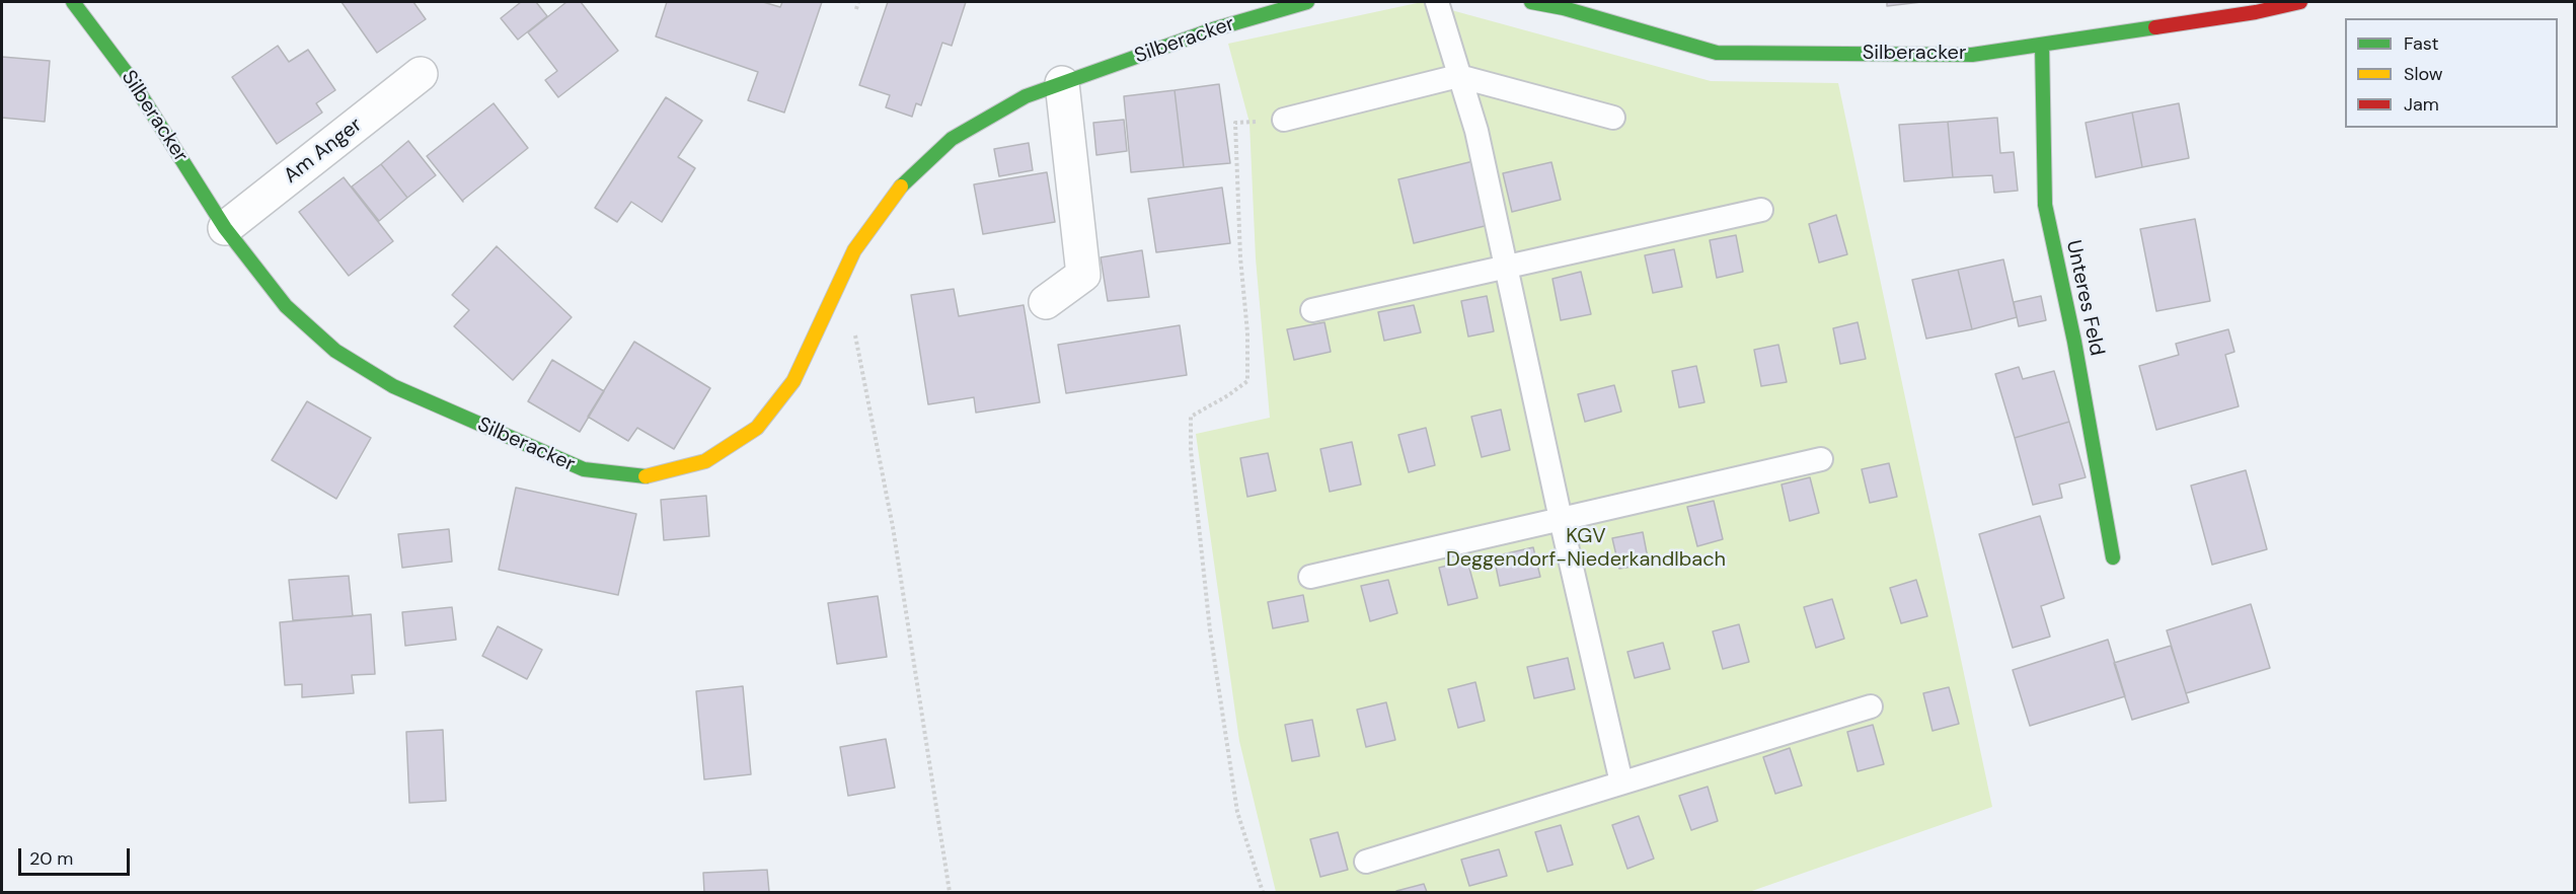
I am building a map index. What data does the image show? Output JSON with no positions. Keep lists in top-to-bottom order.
{
  "streets": {
    "street": ["Silberacker", "Am Anger", "Unteres Feld"]
  },
  "crossings": [
    ["Silberacker", "Am Anger"],
    ["Silberacker", "Unteres Feld"]
  ],
  "parks": ["KGV Deggendorf-Niederkandlbach"],
  "legend": ["Fast", "Slow", "Jam"],
  "scale_bar": "20 m"
}
